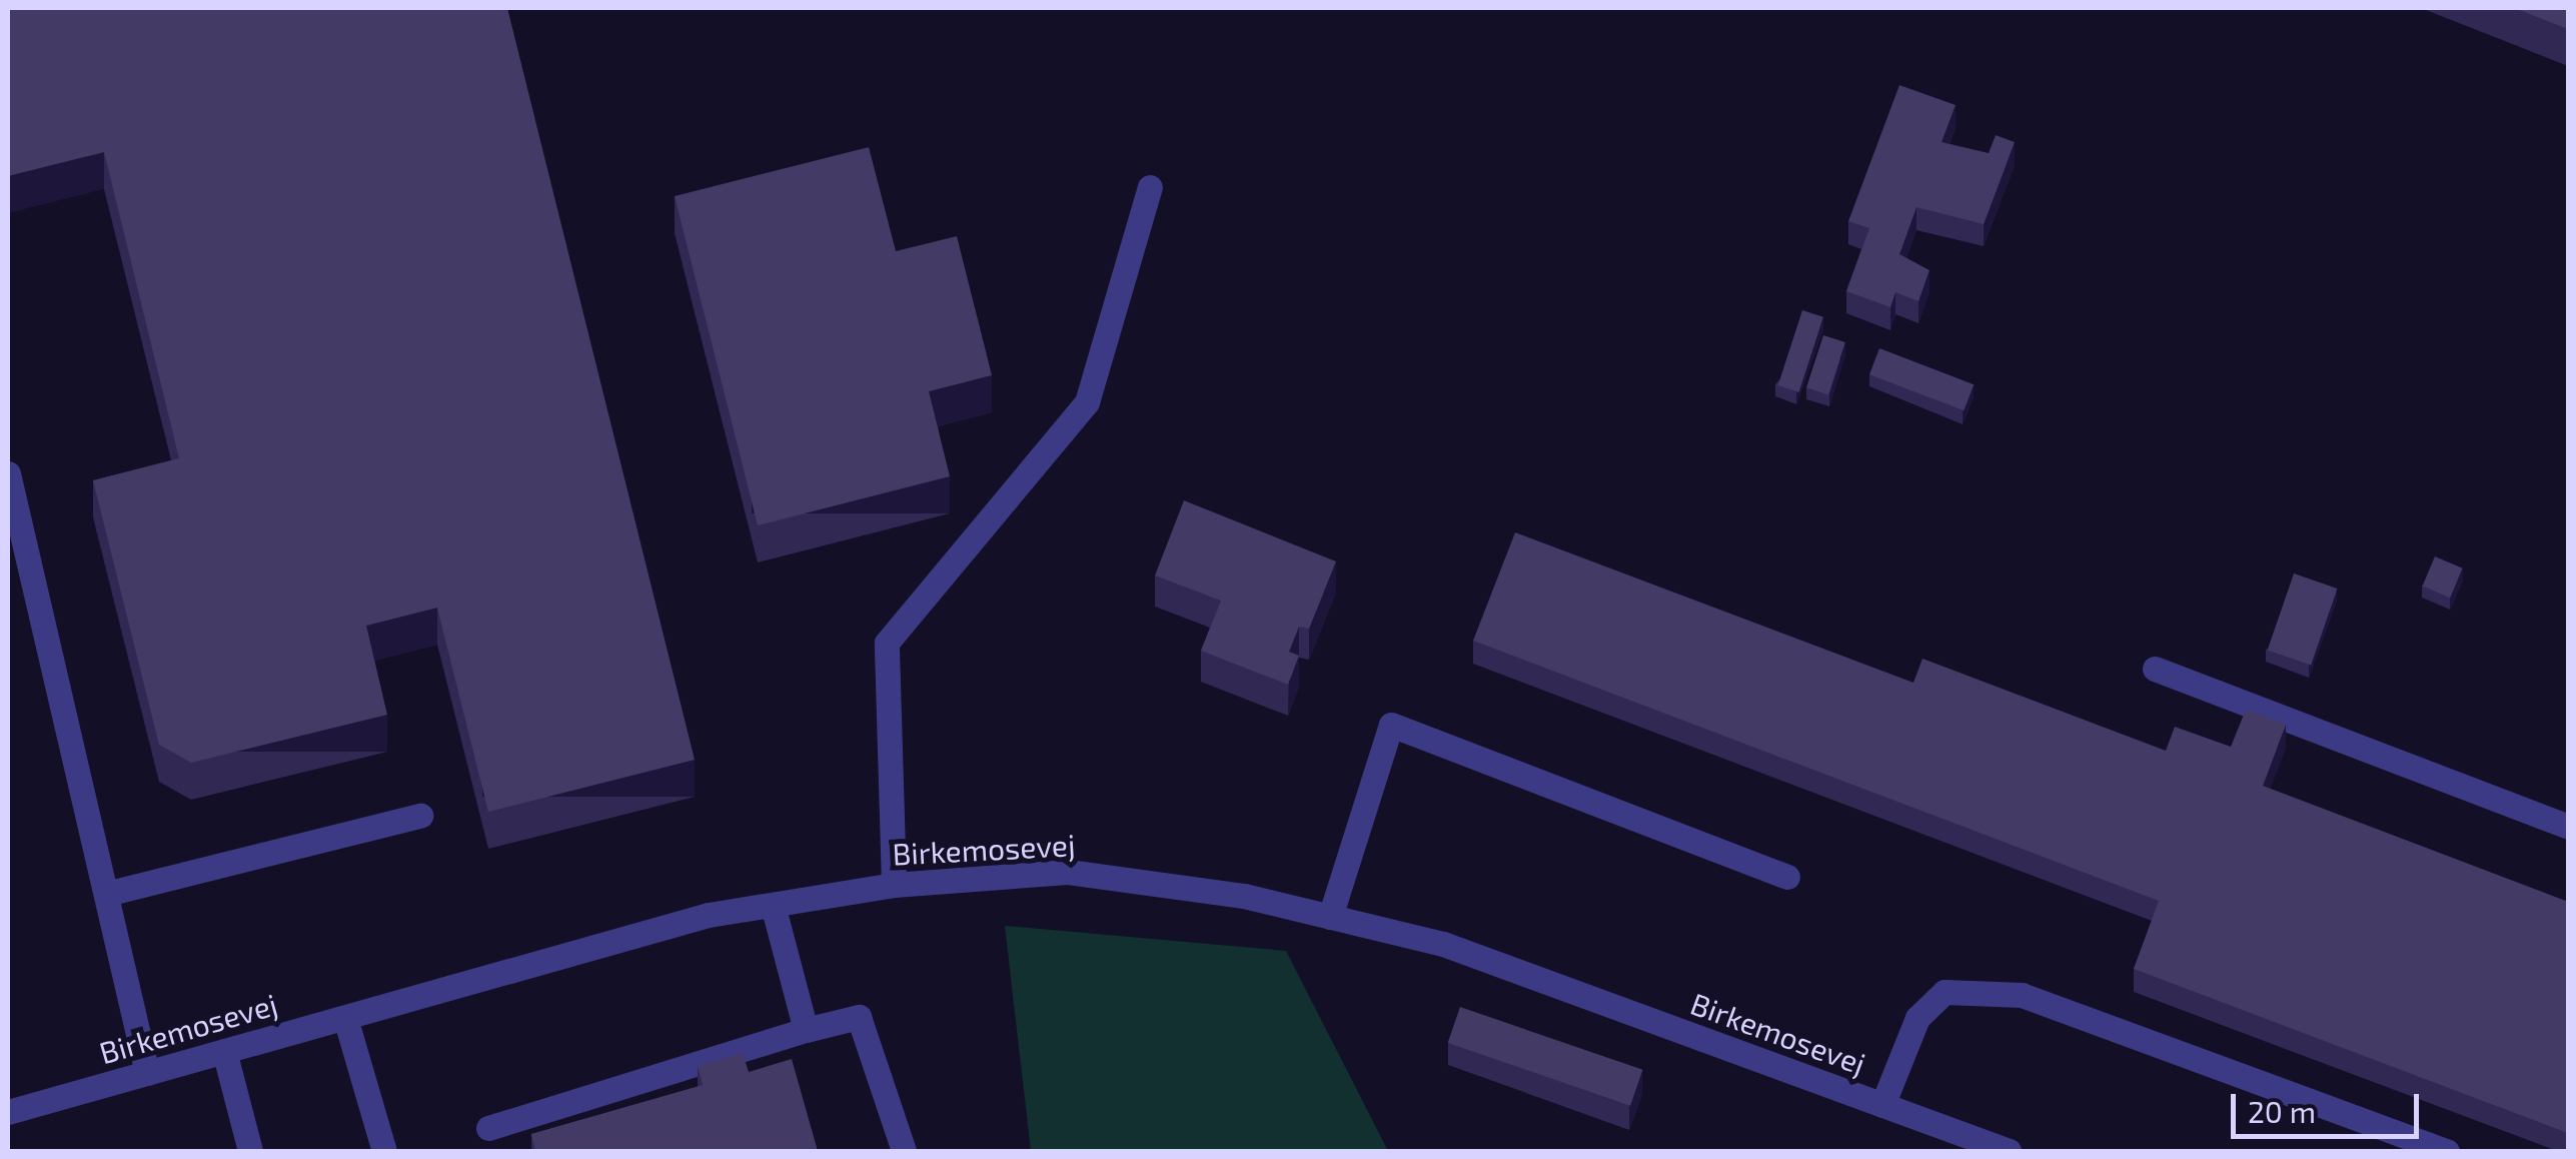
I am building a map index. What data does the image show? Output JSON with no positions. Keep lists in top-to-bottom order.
{
  "streets": {
    "street": ["Birkemosevej"]
  },
  "scale_bar": "20 m"
}
